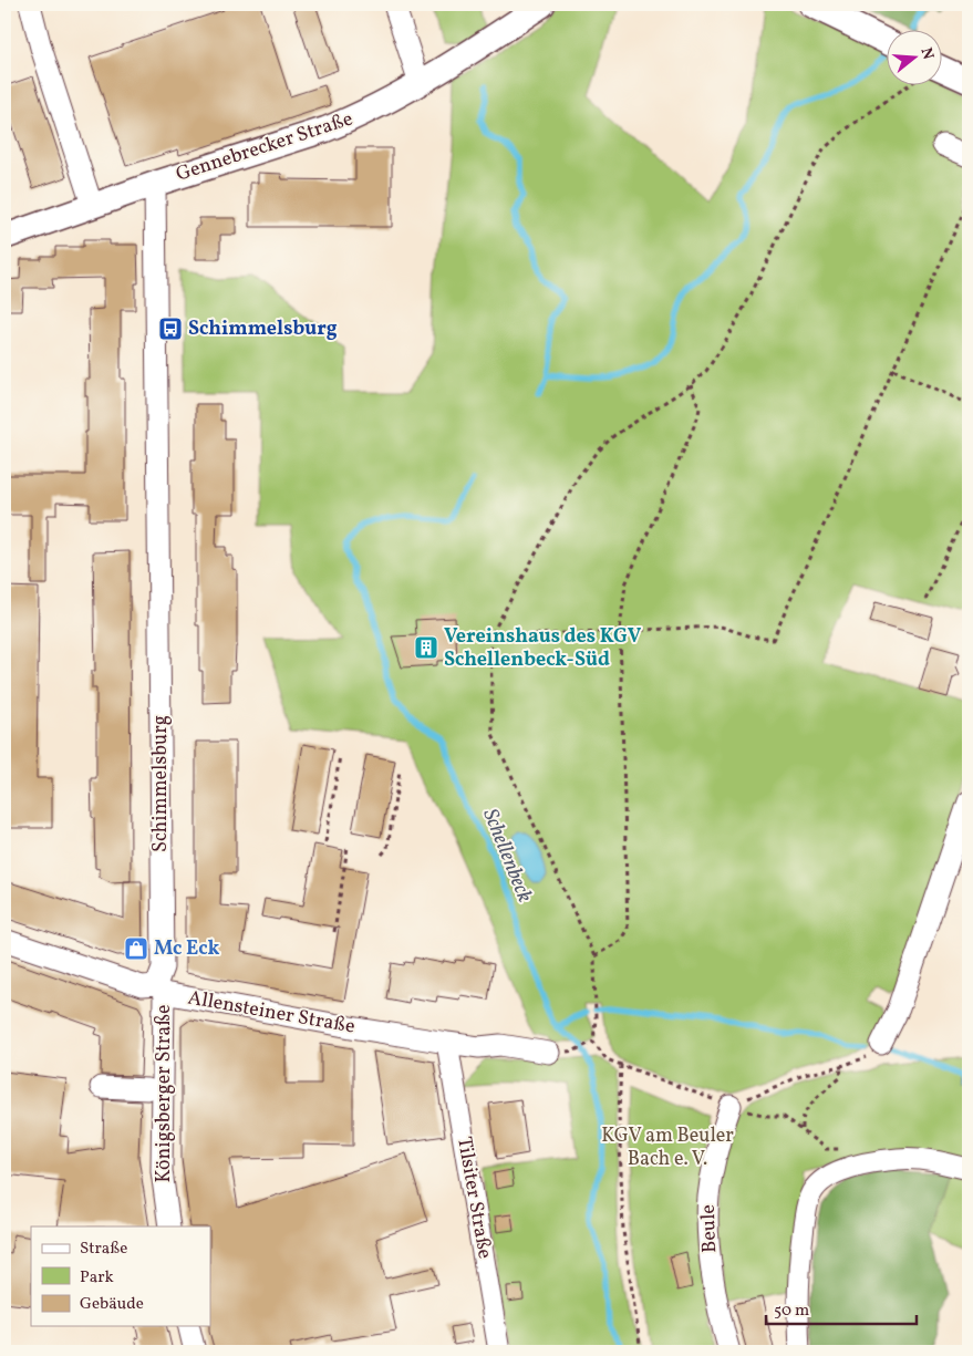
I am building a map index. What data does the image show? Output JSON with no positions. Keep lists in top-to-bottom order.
{
  "streets": {
    "main road": ["Gennebrecker Straße"],
    "street": [
      "Schimmelsburg",
      "Allensteiner Straße",
      "Königsberger Straße",
      "Tilsiter Straße",
      "Beule"
    ]
  },
  "crossings": [
    ["Gennebrecker Straße", "Schimmelsburg"],
    ["Schimmelsburg", "Allensteiner Straße"],
    ["Schimmelsburg", "Königsberger Straße"],
    ["Allensteiner Straße", "Königsberger Straße"],
    ["Allensteiner Straße", "Tilsiter Straße"]
  ],
  "water": ["Schellenbeck"],
  "parks": ["KGV am Beuler Bach e. V."],
  "places": {
    "bus stop": ["Schimmelsburg"],
    "building": ["Vereinshaus des KGV Schellenbeck-Süd"],
    "shop": ["Mc Eck"]
  },
  "legend": ["Straße", "Park", "Gebäude"],
  "scale_bar": "50 m",
  "north": "right"
}
